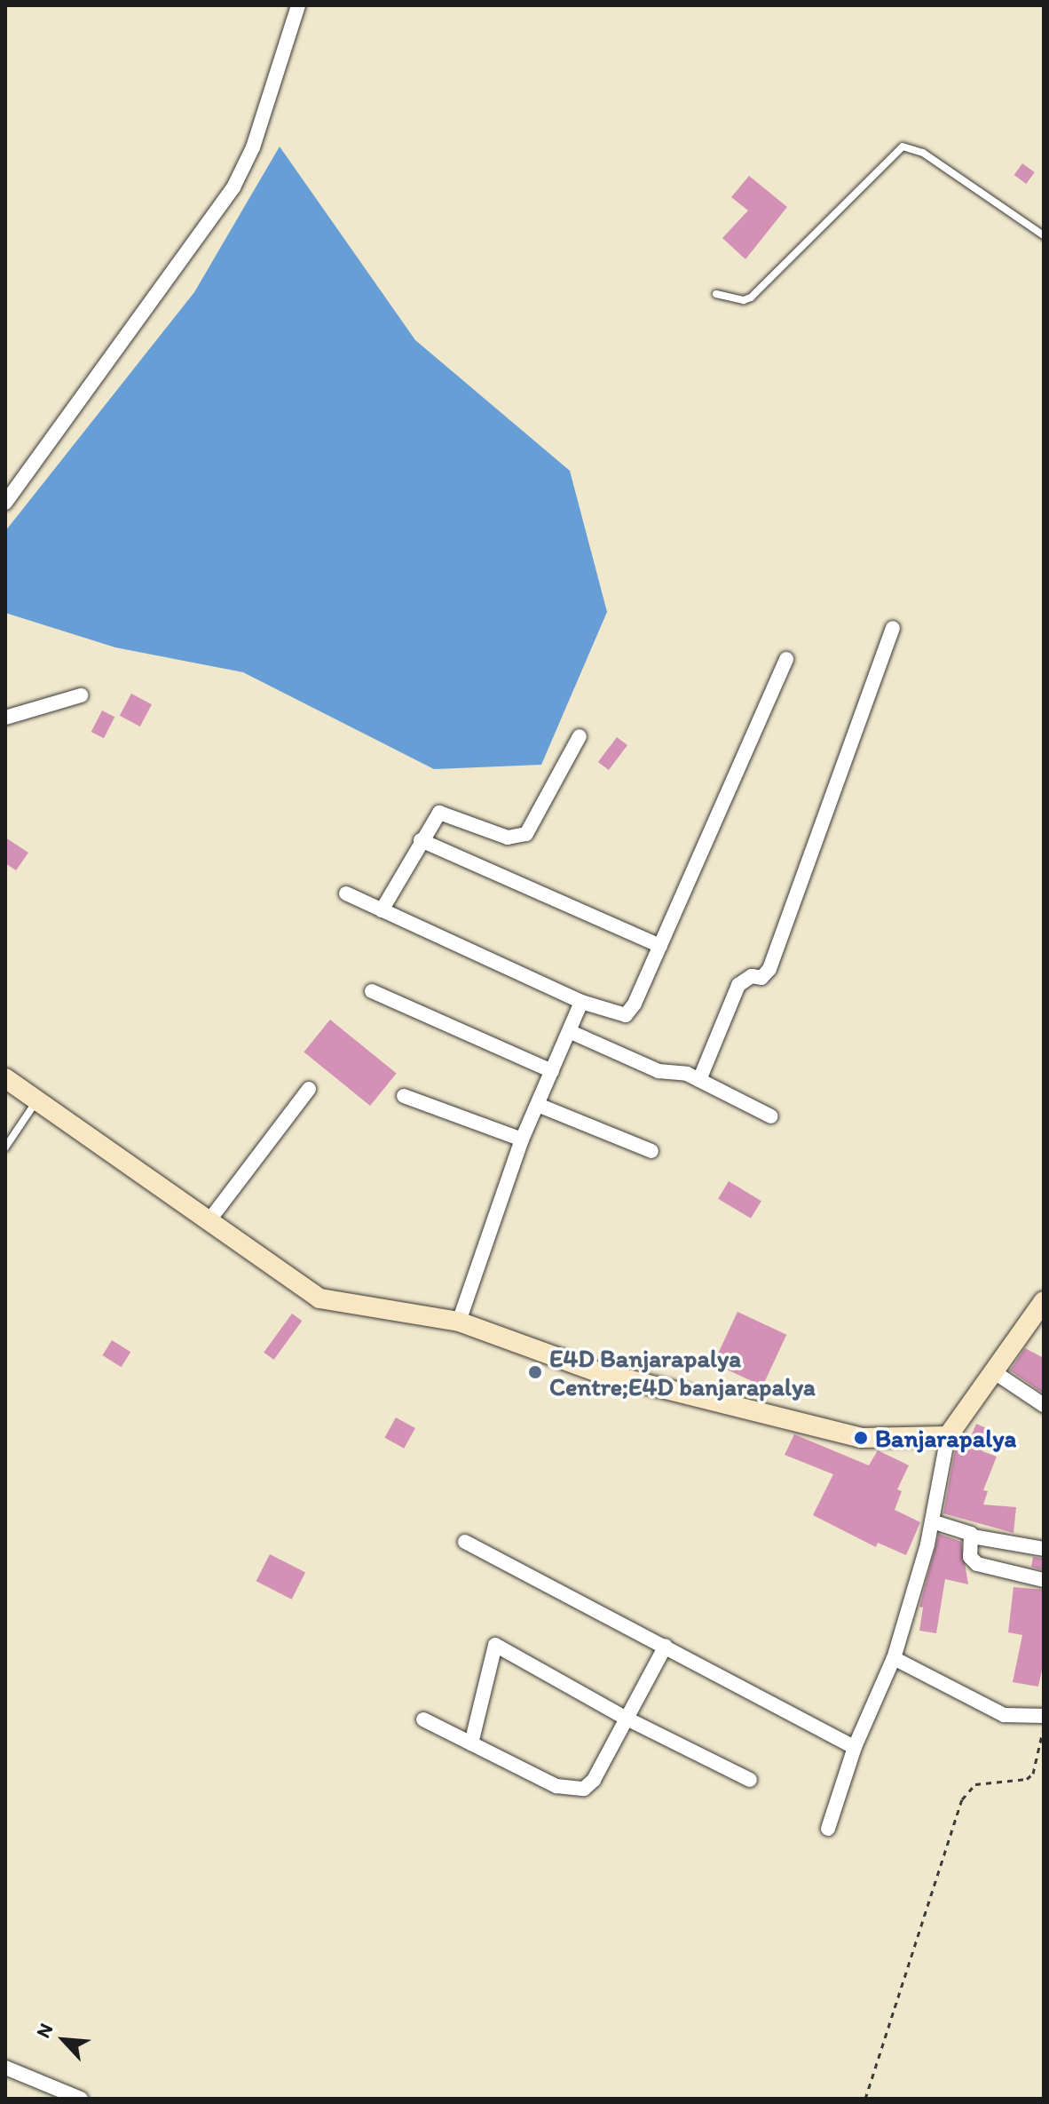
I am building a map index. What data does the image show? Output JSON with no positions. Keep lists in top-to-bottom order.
{
  "places": ["E4D Banjarapalya Centre;E4D banjarapalya", "Banjarapalya"],
  "north": "top left"
}
